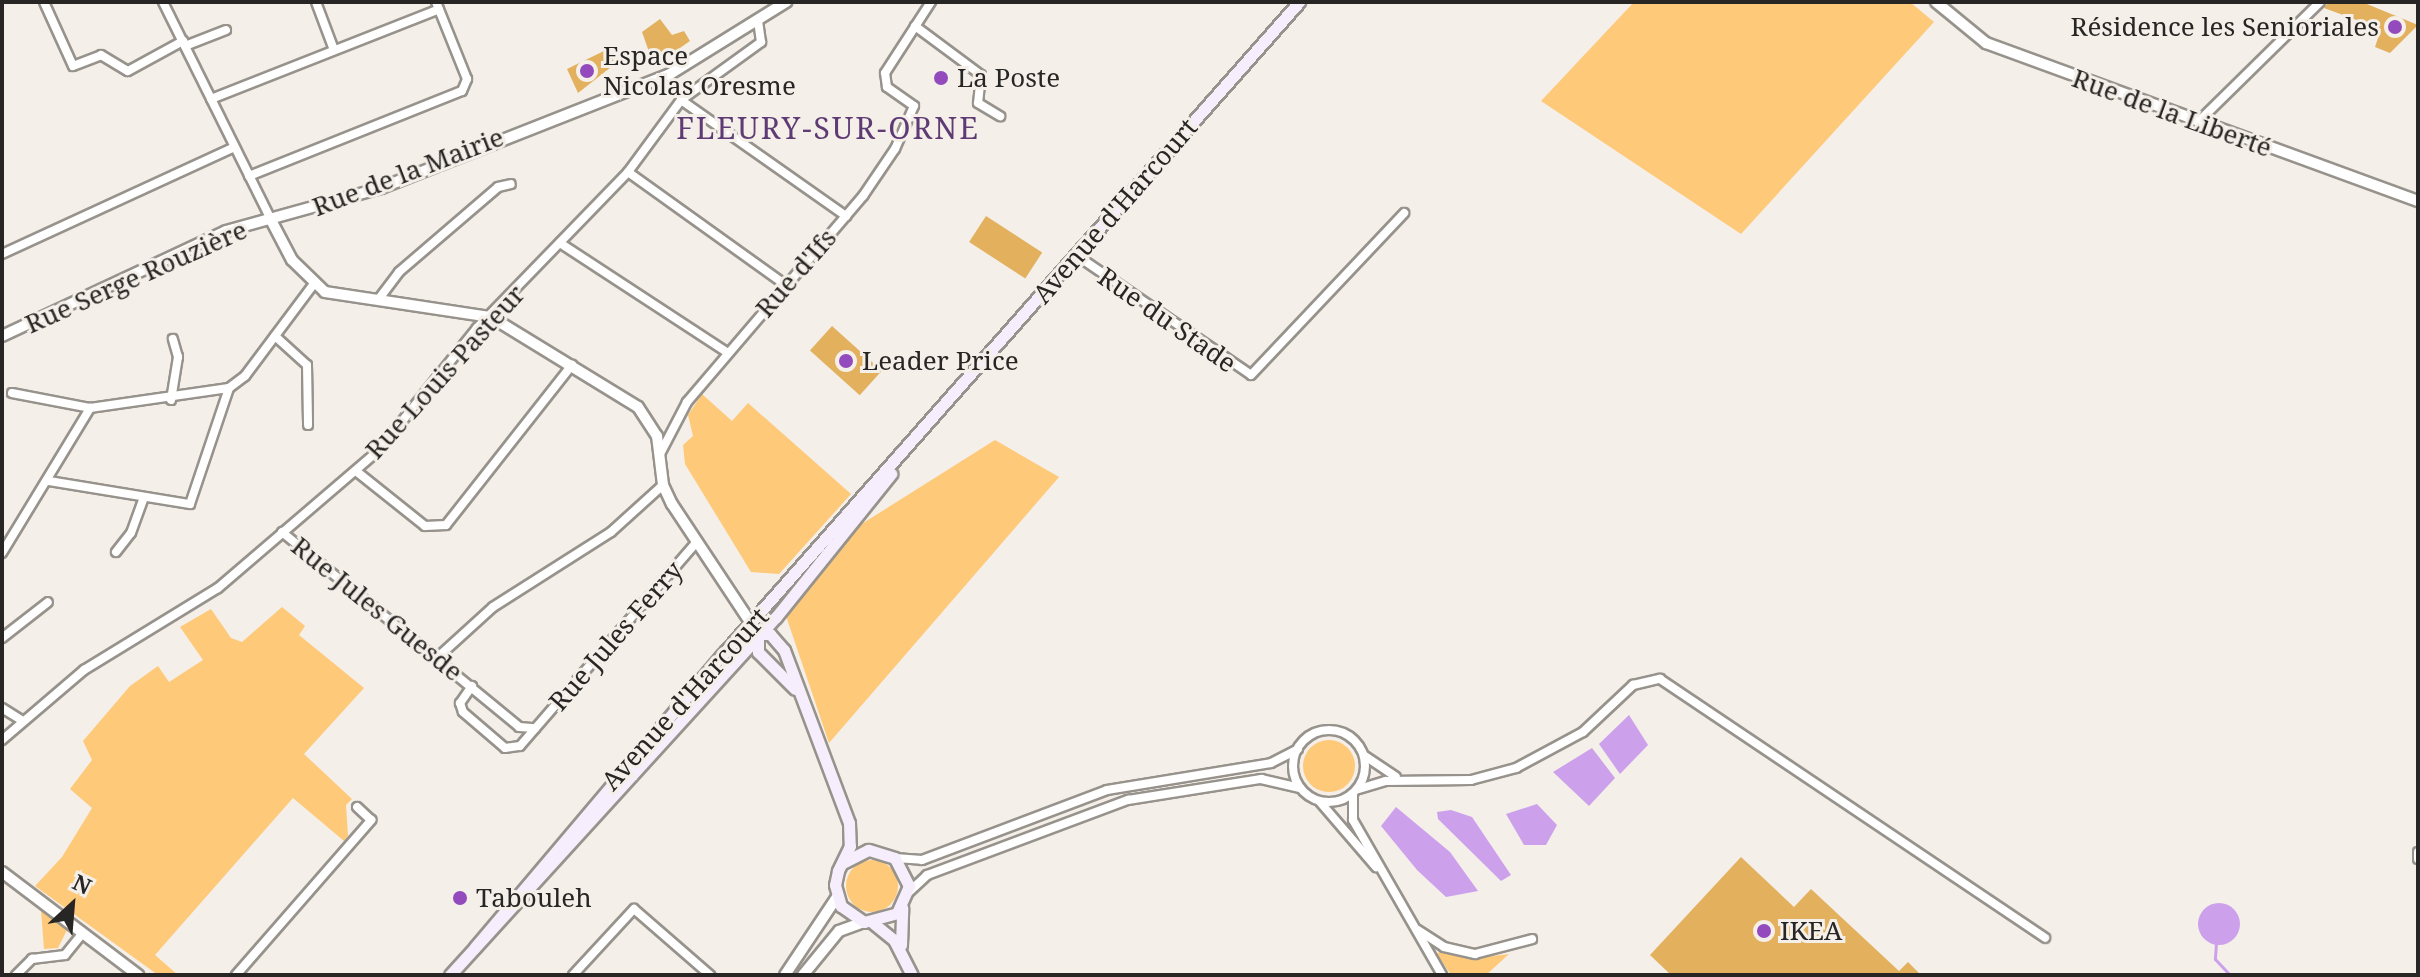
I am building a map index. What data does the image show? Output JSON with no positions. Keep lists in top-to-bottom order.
{
  "streets": {
    "main road": ["Avenue d'Harcourt"],
    "street": [
      "Rue de la Liberté",
      "Rue de la Mairie",
      "Rue d'Ifs",
      "Rue Serge Rouzière",
      "Rue du Stade",
      "Rue Louis Pasteur",
      "Rue Jules Guesde",
      "Rue Jules Ferry"
    ]
  },
  "crossings": [
    ["Rue de la Mairie", "Rue Serge Rouzière"],
    ["Rue de la Mairie", "Rue Louis Pasteur"],
    ["Avenue d'Harcourt", "Rue du Stade"],
    ["Rue Louis Pasteur", "Rue Jules Guesde"],
    ["Rue Jules Guesde", "Rue Jules Ferry"]
  ],
  "districts": ["FLEURY-SUR-ORNE"],
  "places": [
    "Résidence les Senioriales",
    "Espace Nicolas Oresme",
    "La Poste",
    "Leader Price",
    "Tabouleh",
    "IKEA"
  ],
  "north": "top right"
}
